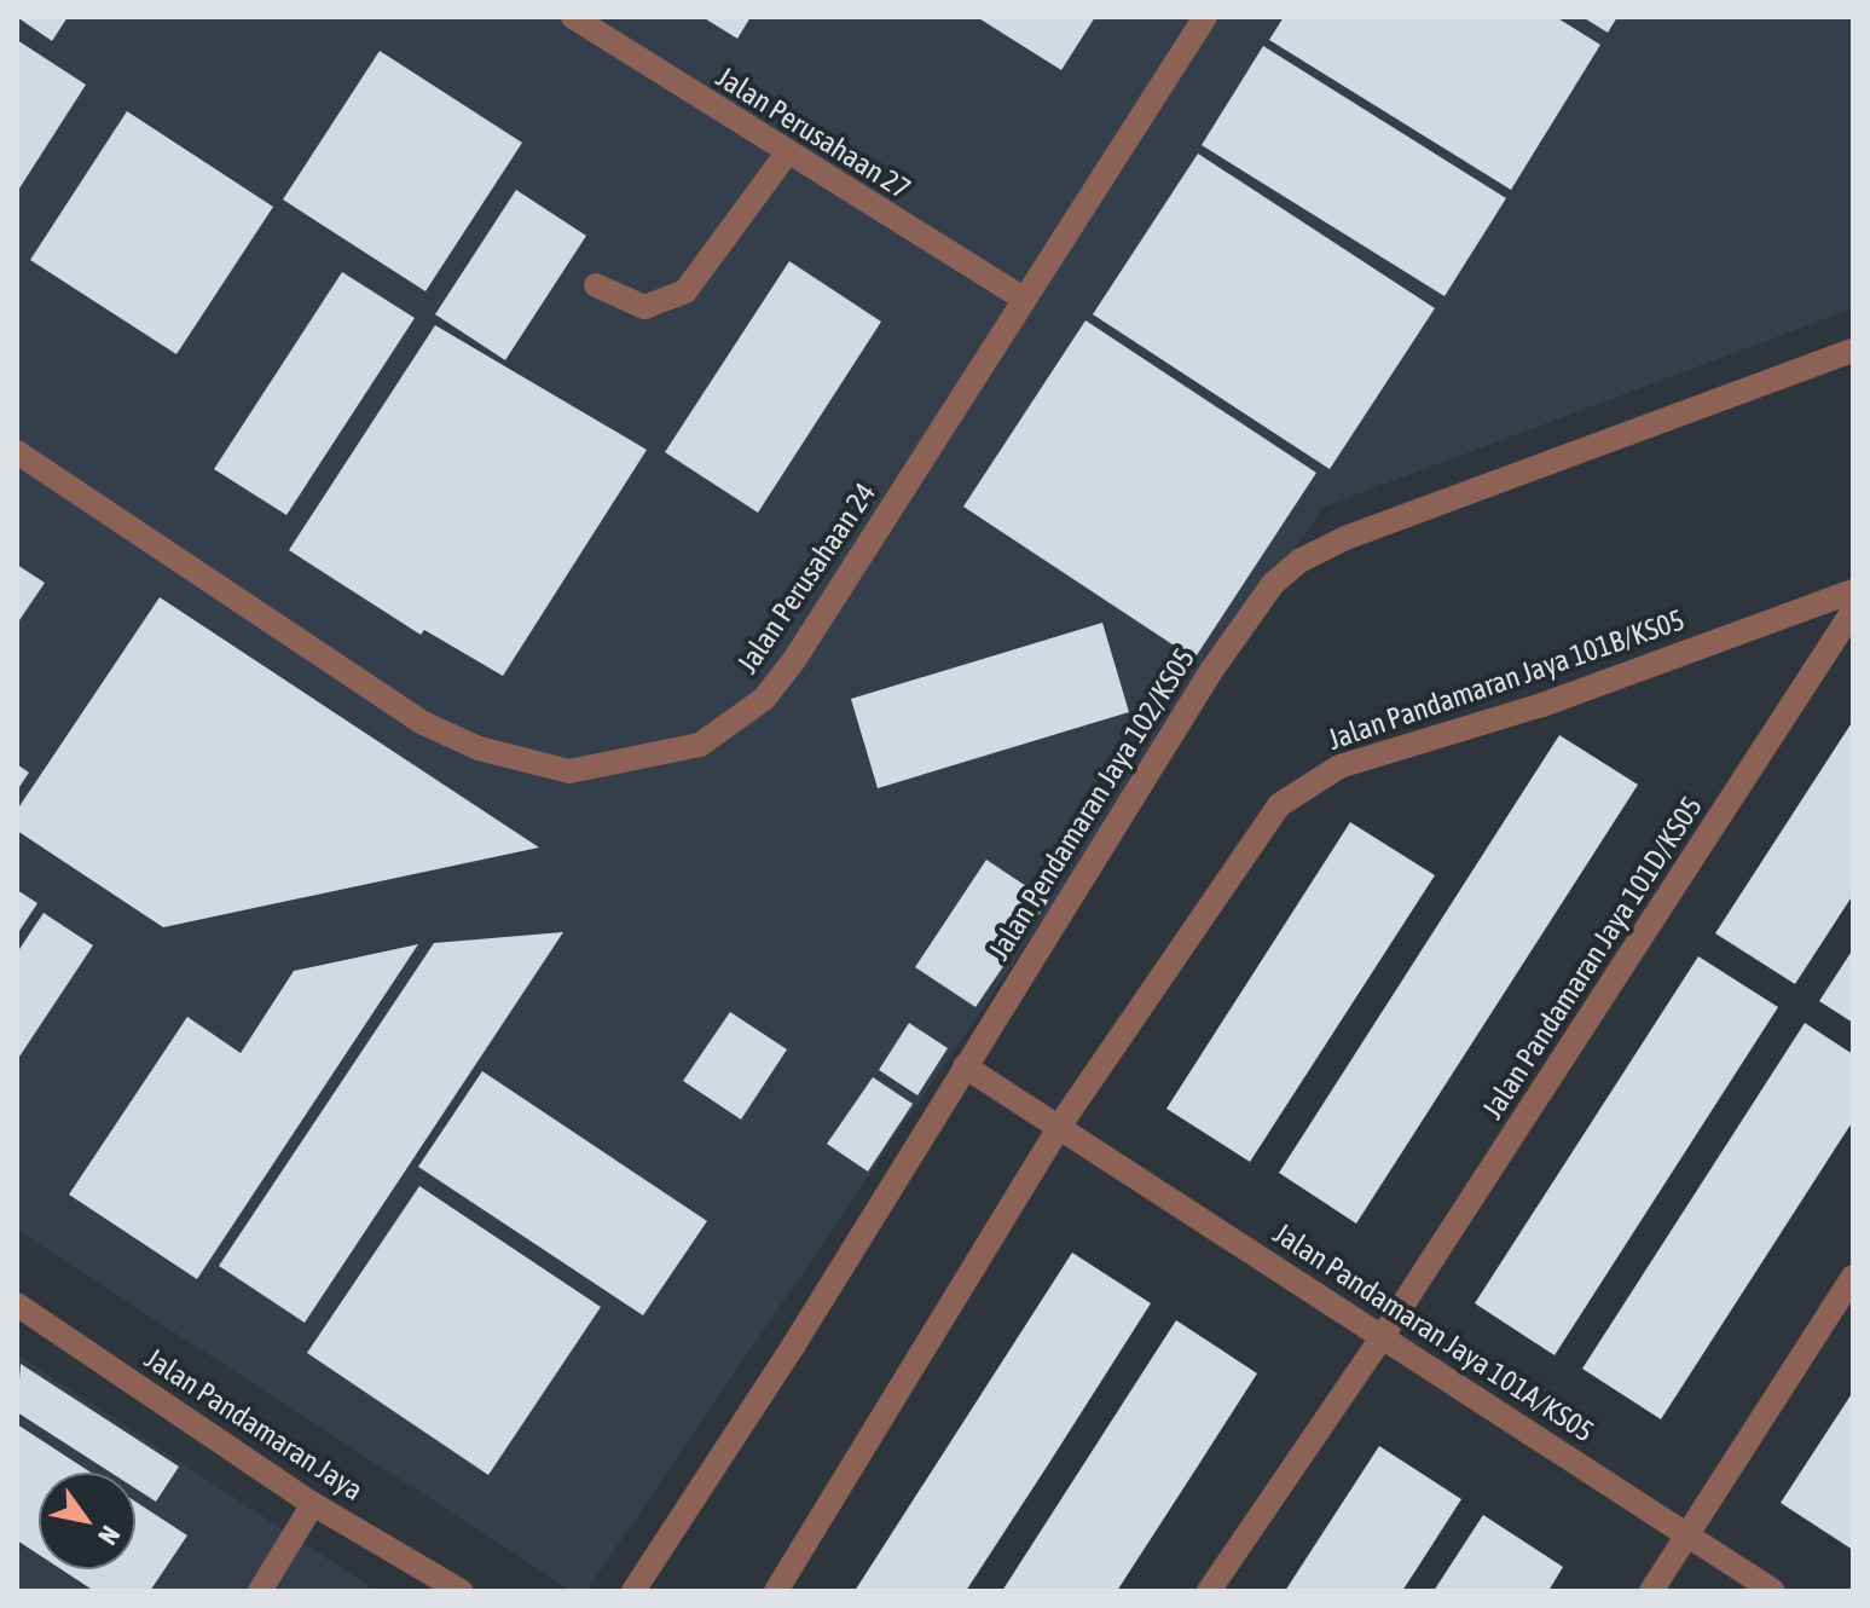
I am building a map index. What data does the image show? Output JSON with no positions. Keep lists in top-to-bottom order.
{
  "streets": {
    "street": [
      "Jalan Perusahaan 27",
      "Jalan Perusahaan 24",
      "Jalan Pandamaran Jaya 101B/KS05",
      "Jalan Pendamaran Jaya 102/KS05",
      "Jalan Pandamaran Jaya 101D/KS05",
      "Jalan Pandamaran Jaya 101A/KS05",
      "Jalan Pandamaran Jaya"
    ]
  },
  "crossings": [
    ["Jalan Perusahaan 27", "Jalan Perusahaan 24"],
    ["Jalan Pandamaran Jaya 101B/KS05", "Jalan Pandamaran Jaya 101A/KS05"],
    ["Jalan Pendamaran Jaya 102/KS05", "Jalan Pandamaran Jaya 101A/KS05"],
    ["Jalan Pandamaran Jaya 101D/KS05", "Jalan Pandamaran Jaya 101A/KS05"]
  ],
  "north": "bottom right"
}
